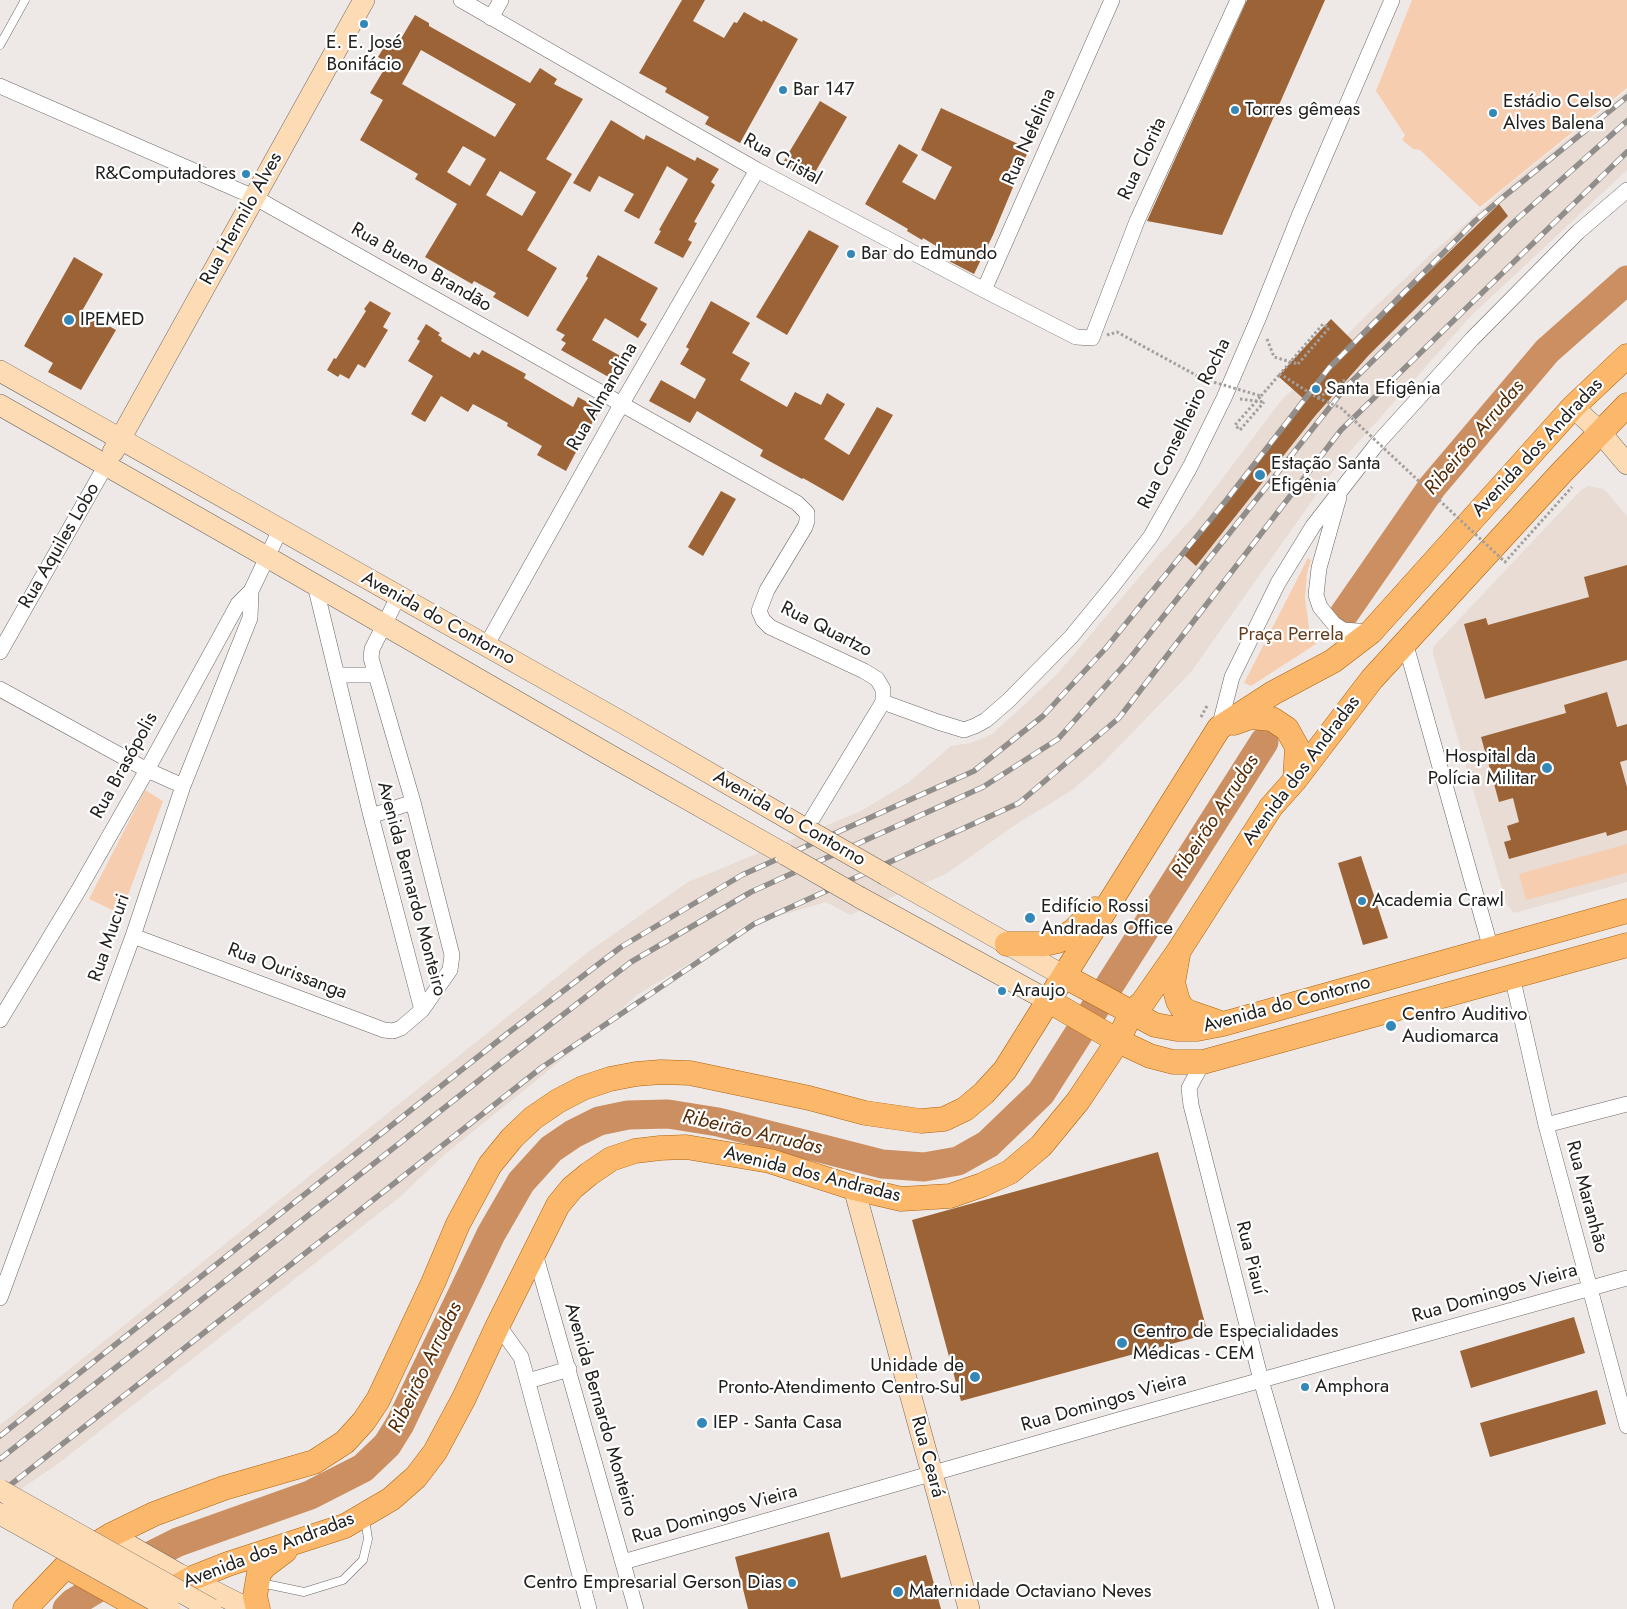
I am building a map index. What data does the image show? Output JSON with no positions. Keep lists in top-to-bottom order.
{
  "streets": {
    "main road": [
      "Rua Hermilo Alves",
      "Avenida dos Andradas",
      "Rua Aquiles Lobo",
      "Avenida do Contorno",
      "Rua Ceará"
    ],
    "street": [
      "Rua Nefelina",
      "Rua Clorita",
      "Rua Cristal",
      "Rua Bueno Brandão",
      "Rua Almandina",
      "Rua Conselheiro Rocha",
      "Rua Quartzo",
      "Rua Brasópolis",
      "Avenida Bernardo Monteiro",
      "Rua Mucuri",
      "Rua Ourissanga",
      "Rua Maranhão",
      "Rua Piauí",
      "Rua Domingos Vieira"
    ]
  },
  "crossings": [
    ["Rua Nefelina", "Rua Cristal"],
    ["Rua Clorita", "Rua Cristal"],
    ["Rua Cristal", "Rua Almandina"],
    ["Rua Hermilo Alves", "Rua Bueno Brandão"],
    ["Rua Hermilo Alves", "Rua Aquiles Lobo"],
    ["Rua Hermilo Alves", "Avenida do Contorno"],
    ["Rua Bueno Brandão", "Rua Almandina"],
    ["Rua Bueno Brandão", "Rua Quartzo"],
    ["Rua Almandina", "Avenida do Contorno"],
    ["Rua Conselheiro Rocha", "Rua Quartzo"],
    ["Avenida dos Andradas", "Avenida do Contorno"],
    ["Avenida dos Andradas", "Avenida Bernardo Monteiro"],
    ["Avenida dos Andradas", "Rua Ceará"],
    ["Rua Aquiles Lobo", "Avenida do Contorno"],
    ["Avenida do Contorno", "Rua Brasópolis"],
    ["Avenida do Contorno", "Avenida Bernardo Monteiro"],
    ["Avenida do Contorno", "Rua Maranhão"],
    ["Avenida do Contorno", "Rua Piauí"],
    ["Rua Brasópolis", "Rua Mucuri"],
    ["Avenida Bernardo Monteiro", "Rua Ourissanga"],
    ["Avenida Bernardo Monteiro", "Rua Domingos Vieira"],
    ["Rua Mucuri", "Rua Ourissanga"],
    ["Rua Maranhão", "Rua Domingos Vieira"],
    ["Rua Piauí", "Rua Domingos Vieira"],
    ["Rua Domingos Vieira", "Rua Ceará"]
  ],
  "water": ["Ribeirão Arrudas"],
  "parks": ["Praça Perrela"],
  "places": [
    "E. E. José Bonifácio",
    "Bar 147",
    "Torres gêmeas",
    "Estádio Celso Alves Balena",
    "R&Computadores",
    "Bar do Edmundo",
    "IPEMED",
    "Santa Efigênia",
    "Estação Santa Efigênia",
    "Hospital da Polícia Militar",
    "Academia Crawl",
    "Edifício Rossi Andradas Office",
    "Araujo",
    "Centro Auditivo Audiomarca",
    "Centro de Especialidades Médicas - CEM",
    "Unidade de Pronto-Atendimento Centro-Sul",
    "Amphora",
    "IEP - Santa Casa",
    "Centro Empresarial Gerson Dias",
    "Maternidade Octaviano Neves"
  ]
}
